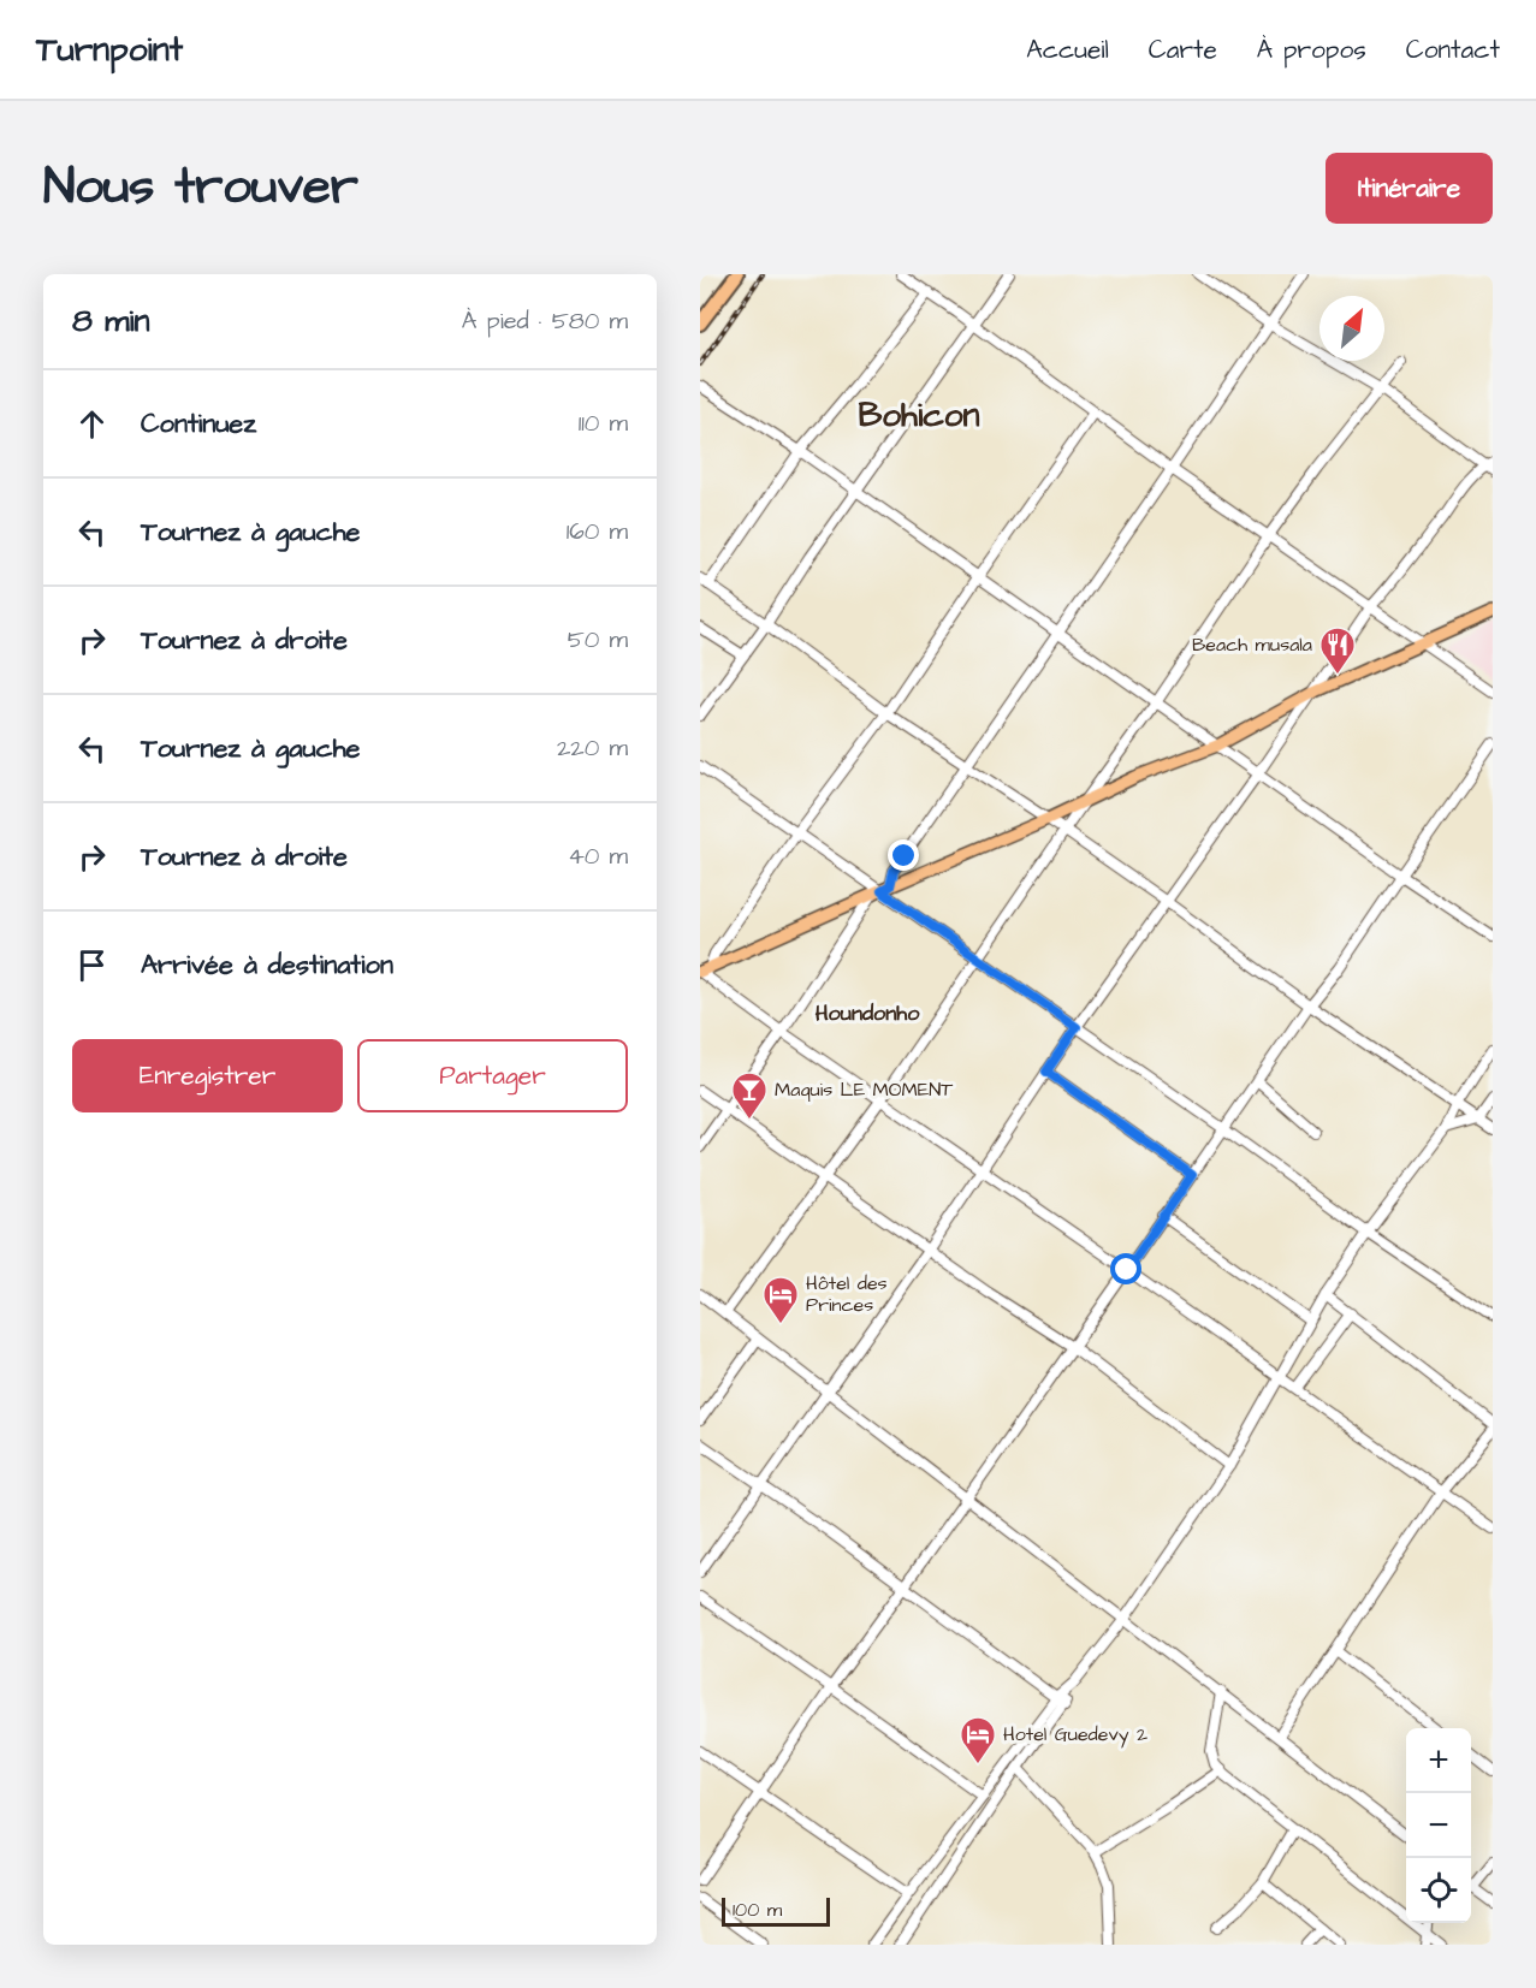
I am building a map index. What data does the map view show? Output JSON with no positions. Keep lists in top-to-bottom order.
{
  "districts": ["Bohicon", "Houndonho"],
  "places": {
    "restaurant": ["Beach musala"],
    "bar": ["Maquis LE MOMENT"],
    "hotel": ["Hôtel des Princes", "Hotel Guedevy 2"]
  },
  "scale_bar": "100 m",
  "north": "top right",
  "page": {
    "header": "Turnpoint",
    "nav": [
      "Accueil",
      "Carte",
      "À propos",
      "Contact"
    ],
    "title": "Nous trouver",
    "buttons": [
      "Itinéraire",
      ["Enregistrer", "Partager"]
    ],
    "heading": ["8 min", "À pied · 580 m"],
    "list": [
      ["Continuez", "110 m"],
      ["Tournez à gauche", "160 m"],
      ["Tournez à droite", "50 m"],
      ["Tournez à gauche", "220 m"],
      ["Tournez à droite", "40 m"],
      "Arrivée à destination"
    ],
    "map_buttons": ["+", "−"],
    "scale": "100 m"
  }
}
